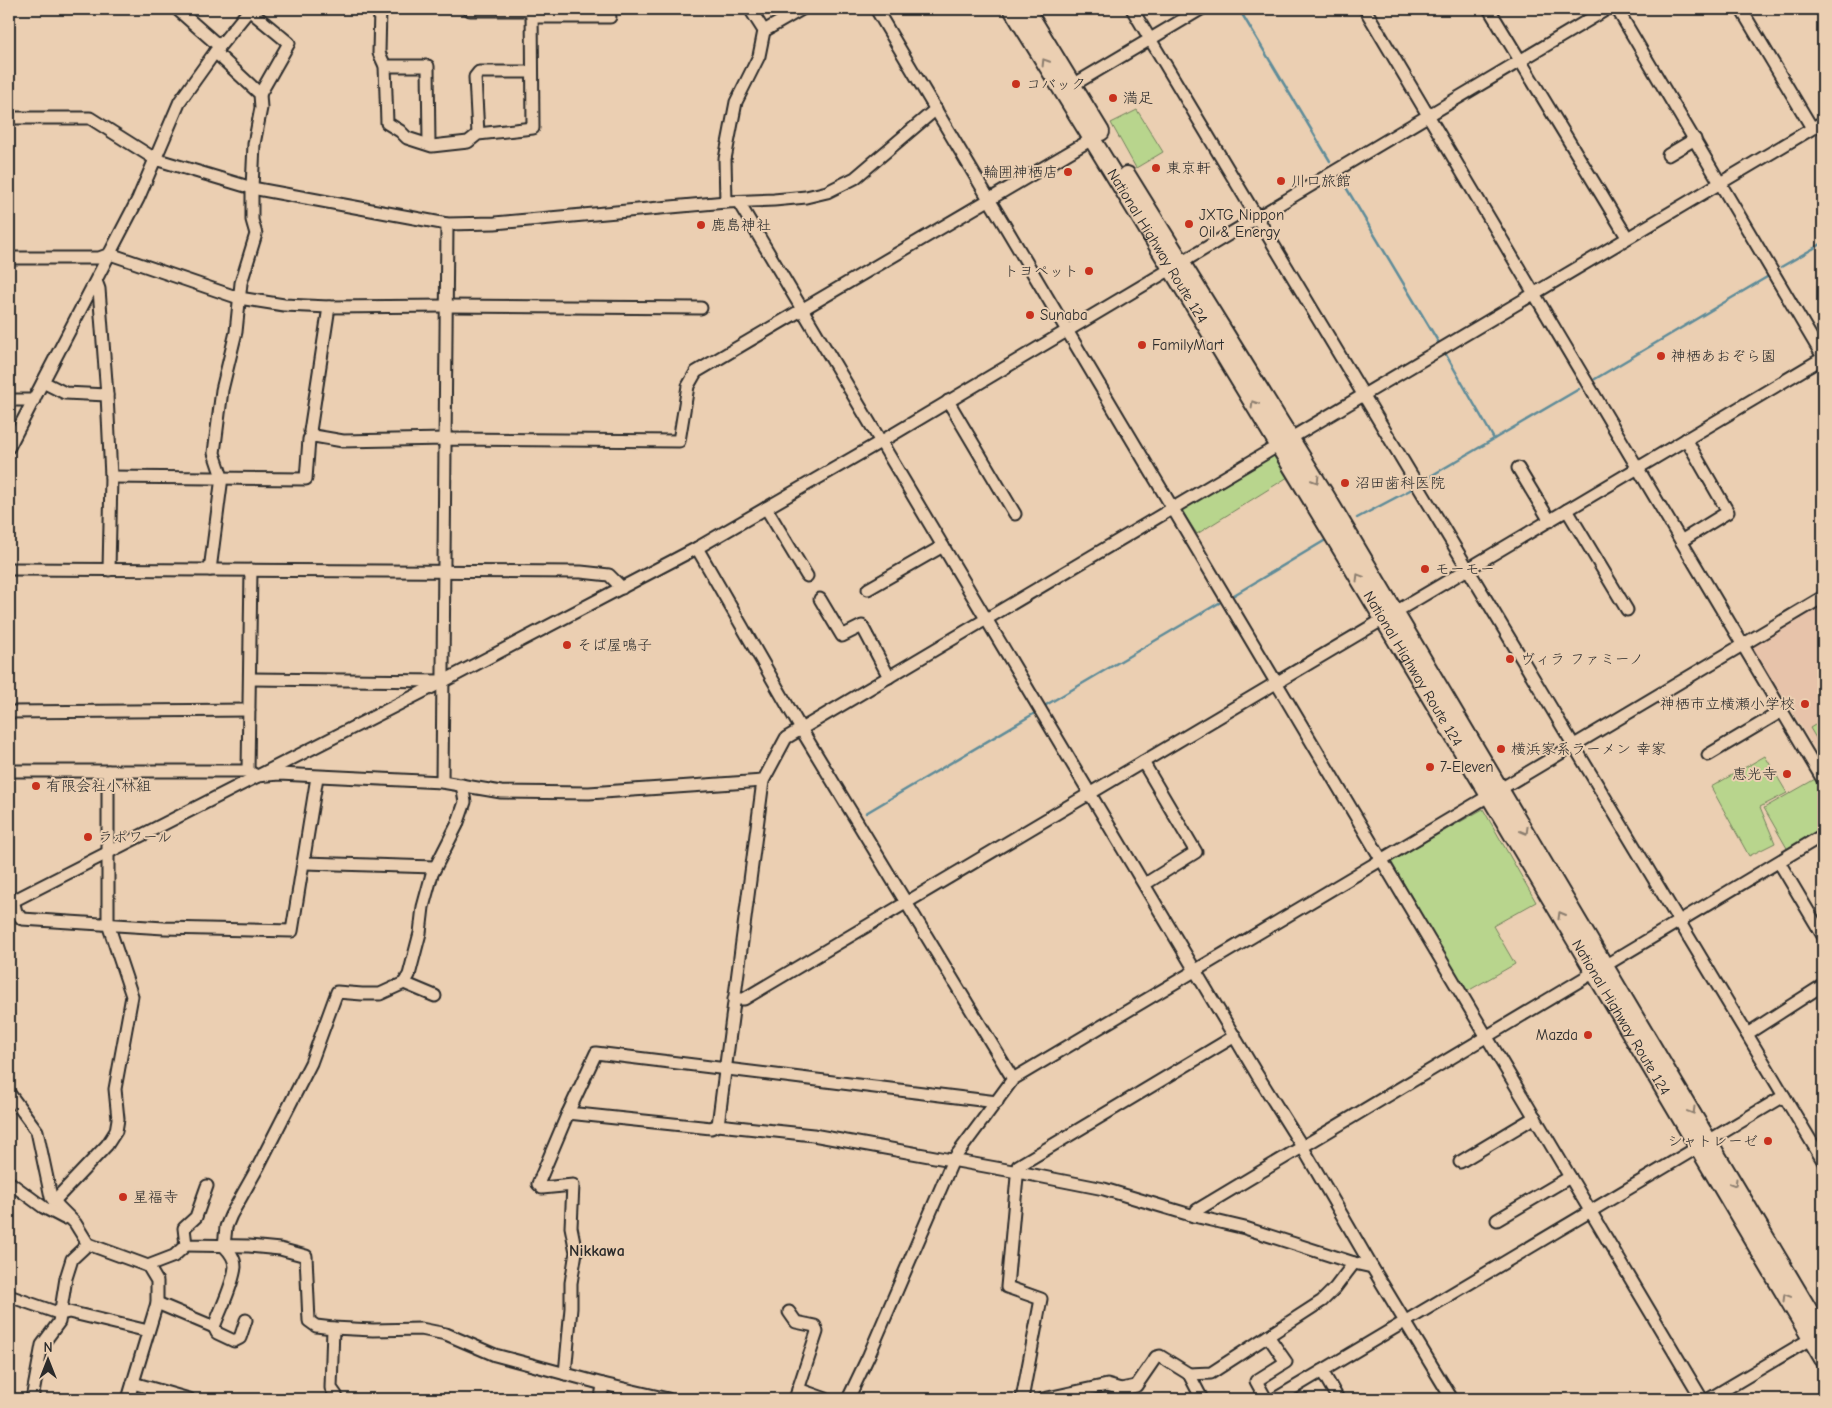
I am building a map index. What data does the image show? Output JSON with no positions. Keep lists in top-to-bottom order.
{
  "streets": {
    "highway": ["National Highway Route 124"]
  },
  "districts": ["Nikkawa"],
  "places": [
    "コバック",
    "満足",
    "東京軒",
    "輪囲神栖店",
    "川口旅館",
    "JXTG Nippon Oil & Energy",
    "鹿島神社",
    "トヨペット",
    "Sunaba",
    "FamilyMart",
    "神栖あおぞら園",
    "沼田歯科医院",
    "モーモー",
    "そば屋鳴子",
    "ヴィラ ファミーノ",
    "神栖市立横瀬小学校",
    "横浜家系ラーメン 幸家",
    "7-Eleven",
    "恵光寺",
    "有限会社小林組",
    "ラポワール",
    "Mazda",
    "シャトレーゼ",
    "星福寺"
  ],
  "north": "top"
}
